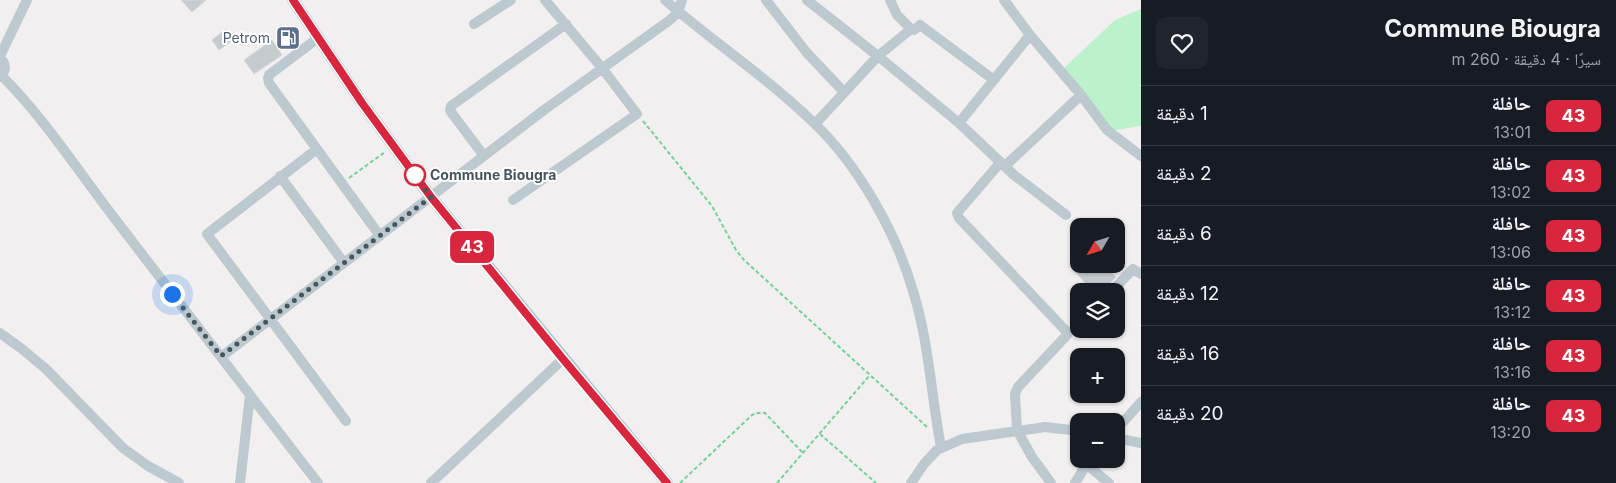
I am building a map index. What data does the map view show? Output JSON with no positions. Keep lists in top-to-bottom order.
{
  "places": {
    "fuel station": ["Petrom"],
    "other": ["Commune Biougra"]
  },
  "lines": ["bus line 43"],
  "north": "bottom left",
  "page": {
    "heading": ["Commune Biougra", "سيرًا · 4 دقيقة · 260 m"],
    "on_map": "43",
    "list": [
      {
        "mark": "43",
        "name": "حافلة",
        "note": "13:01",
        "value": "1 دقيقة"
      },
      {
        "mark": "43",
        "name": "حافلة",
        "note": "13:02",
        "value": "2 دقيقة"
      },
      {
        "mark": "43",
        "name": "حافلة",
        "note": "13:06",
        "value": "6 دقيقة"
      },
      {
        "mark": "43",
        "name": "حافلة",
        "note": "13:12",
        "value": "12 دقيقة"
      },
      {
        "mark": "43",
        "name": "حافلة",
        "note": "13:16",
        "value": "16 دقيقة"
      },
      {
        "mark": "43",
        "name": "حافلة",
        "note": "13:20",
        "value": "20 دقيقة"
      }
    ],
    "map_buttons": ["+", "−"]
  }
}
